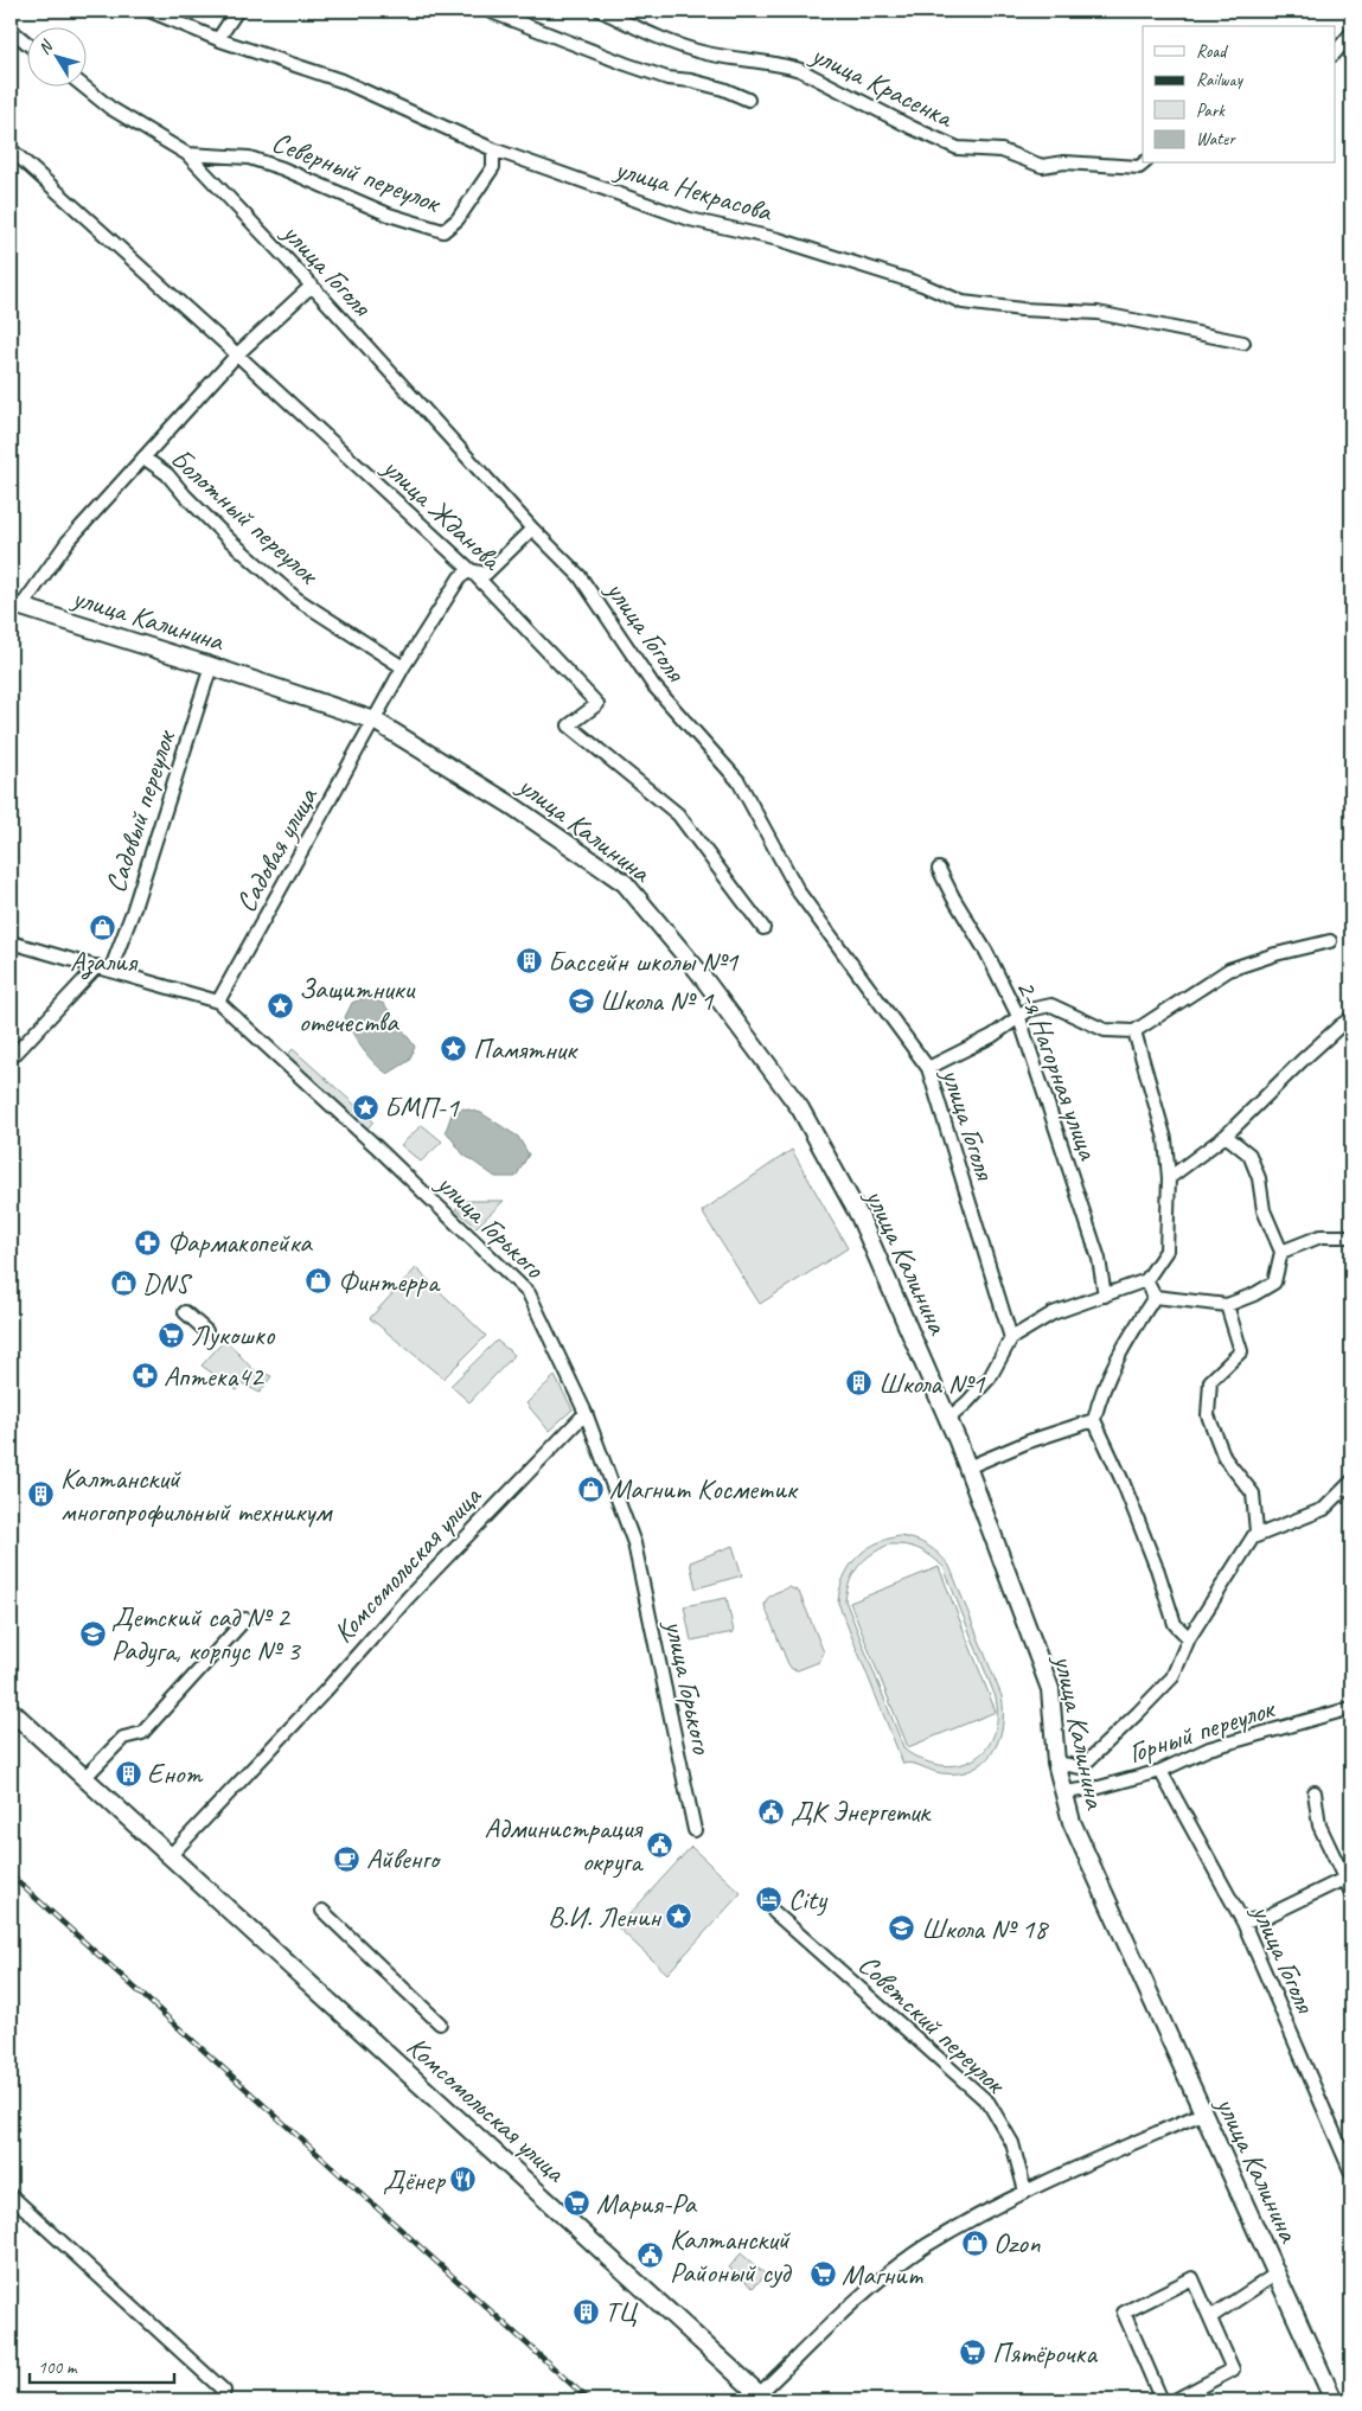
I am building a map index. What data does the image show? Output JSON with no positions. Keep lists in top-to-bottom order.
{
  "streets": {
    "street": [
      "улица Красенка",
      "Северный переулок",
      "улица Некрасова",
      "улица Гоголя",
      "улица Жданова",
      "Болотный переулок",
      "улица Калинина",
      "Садовый переулок",
      "Садовая улица",
      "2-я Нагорная улица",
      "улица Горького",
      "Комсомольская улица",
      "Горный переулок",
      "Советский переулок"
    ]
  },
  "crossings": [
    ["Северный переулок", "улица Некрасова"],
    ["Северный переулок", "улица Гоголя"],
    ["улица Гоголя", "Болотный переулок"],
    ["улица Гоголя", "Горный переулок"],
    ["улица Жданова", "Болотный переулок"],
    ["улица Жданова", "Садовая улица"],
    ["Болотный переулок", "улица Калинина"],
    ["Болотный переулок", "Садовая улица"],
    ["улица Калинина", "Садовый переулок"],
    ["улица Калинина", "Садовая улица"],
    ["улица Калинина", "Горный переулок"],
    ["Садовый переулок", "улица Горького"],
    ["Садовая улица", "улица Горького"],
    ["улица Горького", "Комсомольская улица"]
  ],
  "places": {
    "shop": [
      "Азалия",
      "Финтерра",
      "DNS",
      "Магнит Косметик",
      "Ozon"
    ],
    "building": [
      "Бассейн школы №1",
      "Школа №1",
      "Калтанский многопрофильный техникум",
      "Енот",
      "ТЦ"
    ],
    "school or university": ["Школа № 1", "Детский сад № 2 Радуга, корпус № 3", "Школа № 18"],
    "place": [
      "Защитники отечества",
      "Памятник",
      "БМП-1",
      "В.И. Ленин"
    ],
    "pharmacy": ["Фармакопейка", "Аптека42"],
    "supermarket": [
      "Лукошко",
      "Мария-Ра",
      "Магнит",
      "Пятёрочка"
    ],
    "public building": ["ДК Энергетик", "Администрация округа", "Калтанский Районый суд"],
    "cafe": ["Айвенго"],
    "hotel": ["City"],
    "restaurant": ["Дёнер"]
  },
  "legend": [
    "Road",
    "Railway",
    "Park",
    "Water"
  ],
  "scale_bar": "100 m",
  "north": "top left"
}
